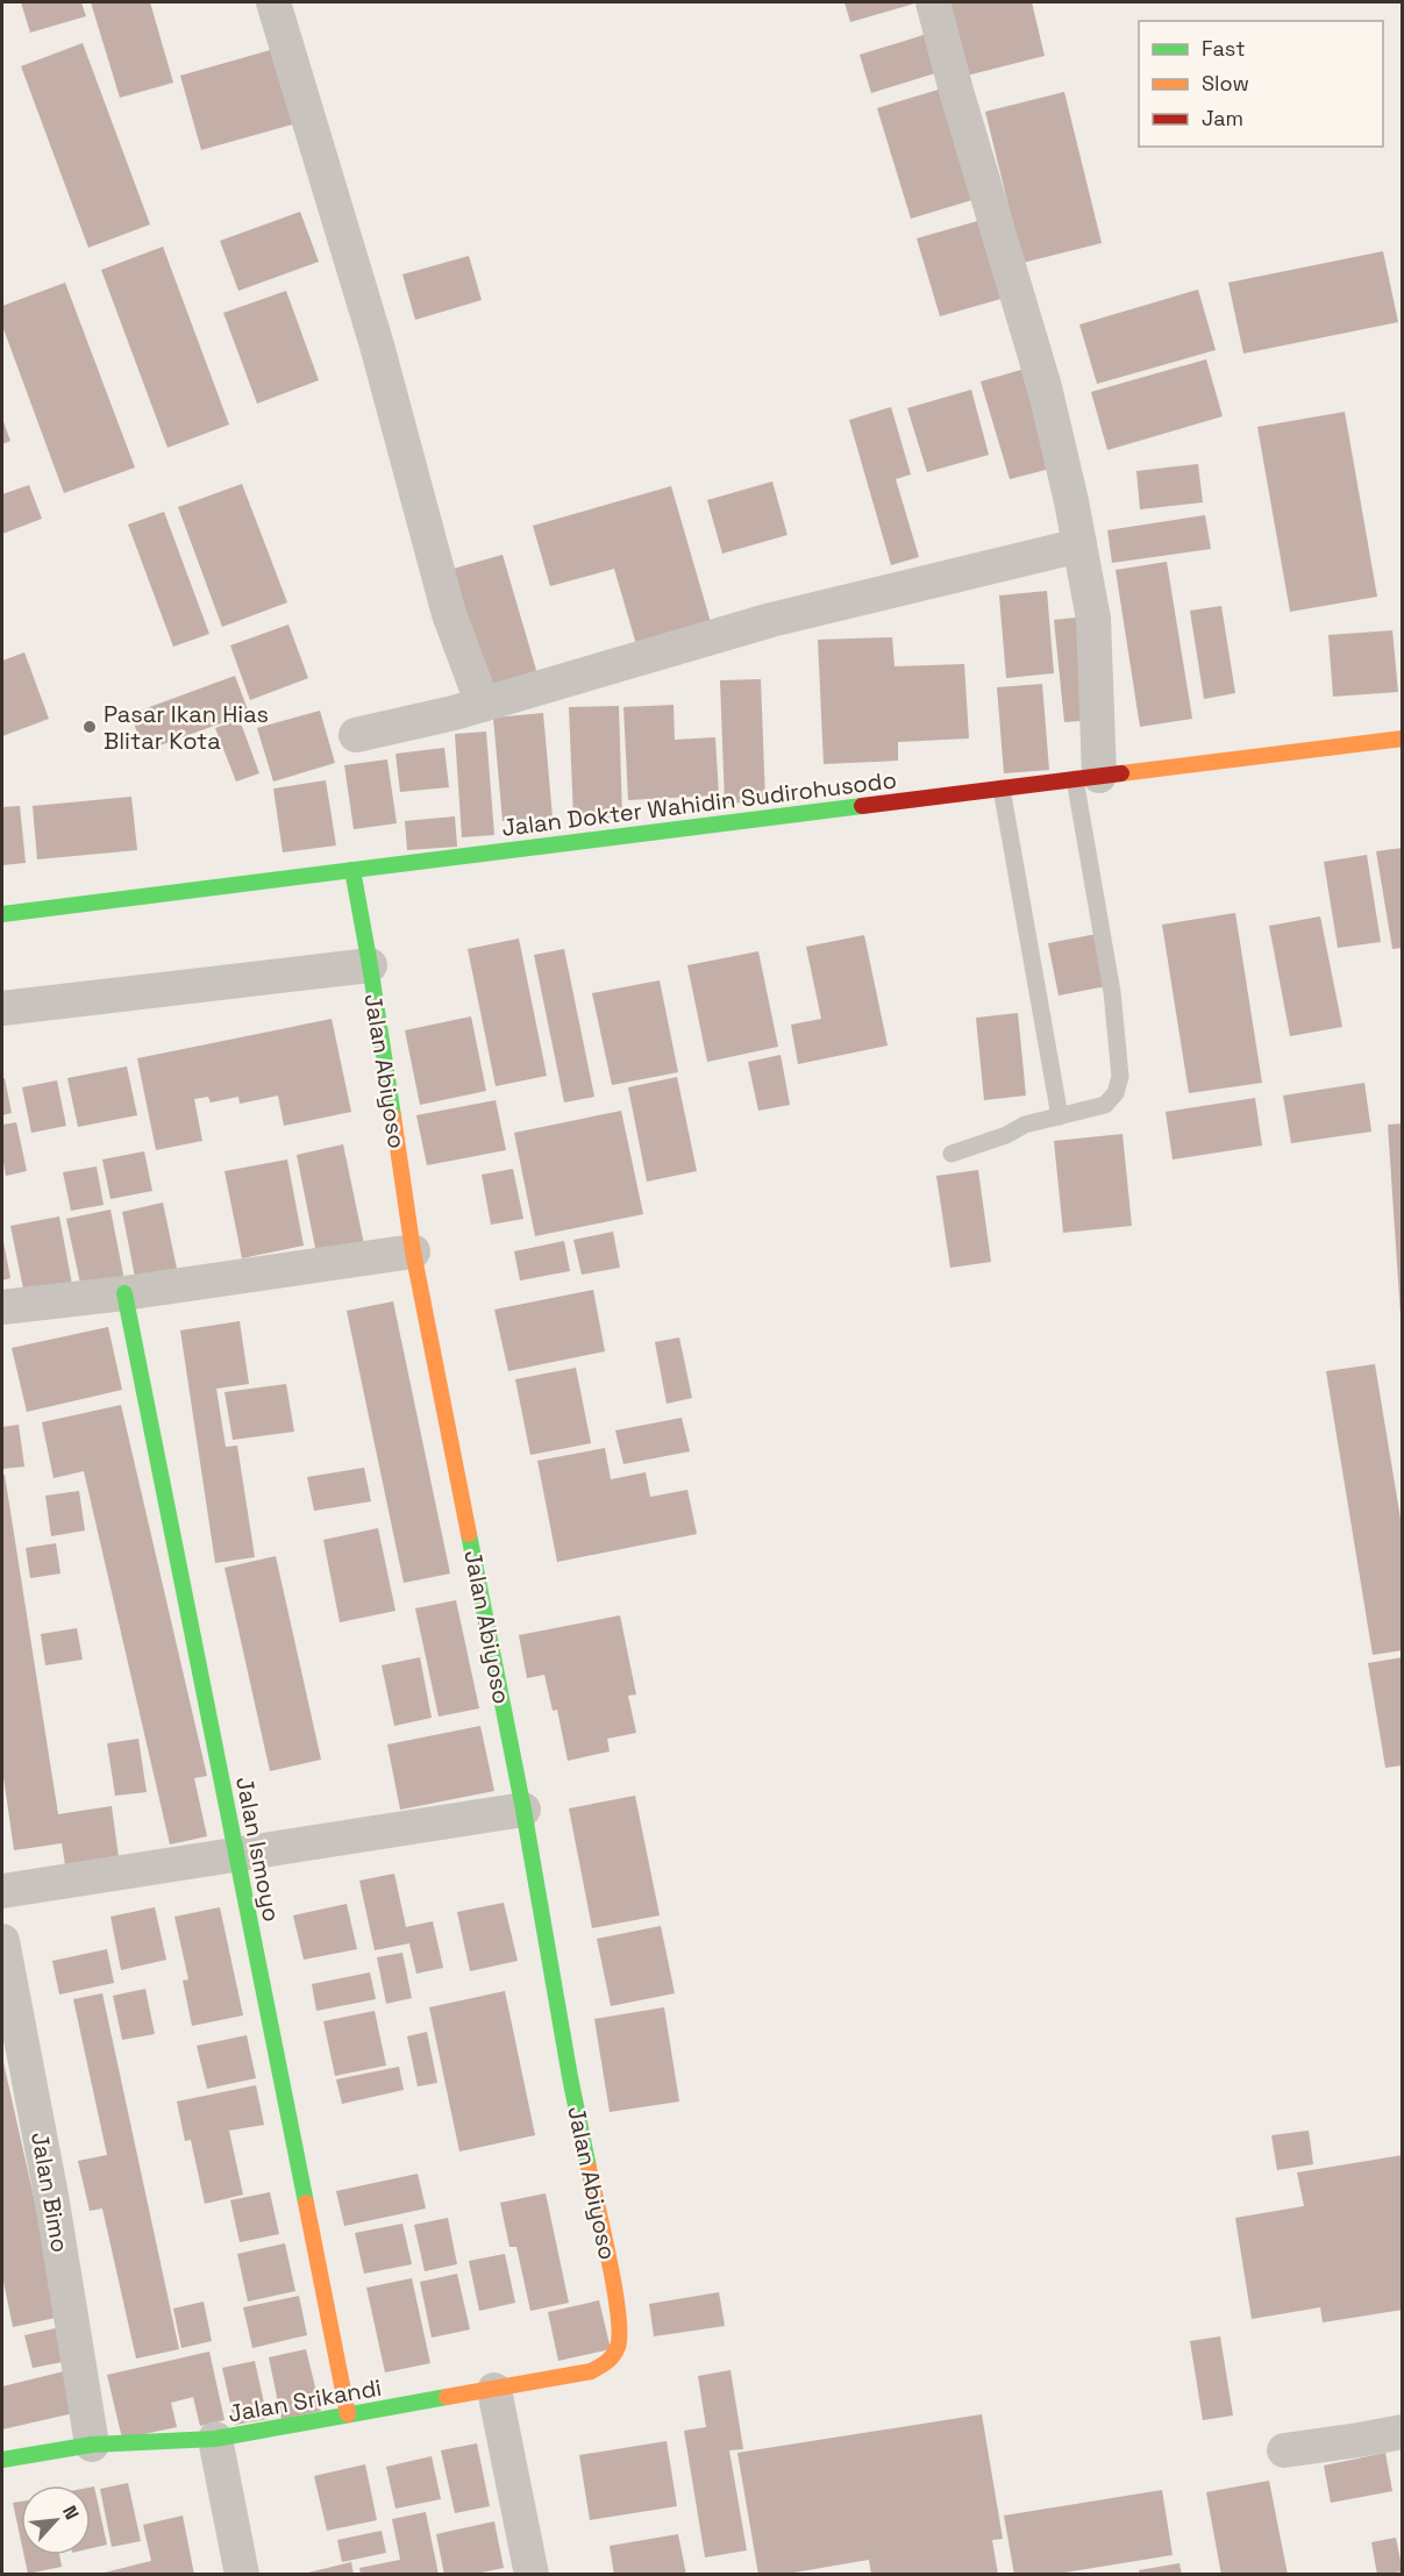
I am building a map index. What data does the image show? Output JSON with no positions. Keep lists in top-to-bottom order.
{
  "streets": {
    "street": [
      "Jalan Dokter Wahidin Sudirohusodo",
      "Jalan Abiyoso",
      "Jalan Ismoyo",
      "Jalan Bimo",
      "Jalan Srikandi"
    ]
  },
  "crossings": [
    ["Jalan Dokter Wahidin Sudirohusodo", "Jalan Abiyoso"],
    ["Jalan Abiyoso", "Jalan Srikandi"],
    ["Jalan Ismoyo", "Jalan Srikandi"],
    ["Jalan Bimo", "Jalan Srikandi"]
  ],
  "places": ["Pasar Ikan Hias Blitar Kota"],
  "legend": ["Fast", "Slow", "Jam"],
  "north": "top right"
}
